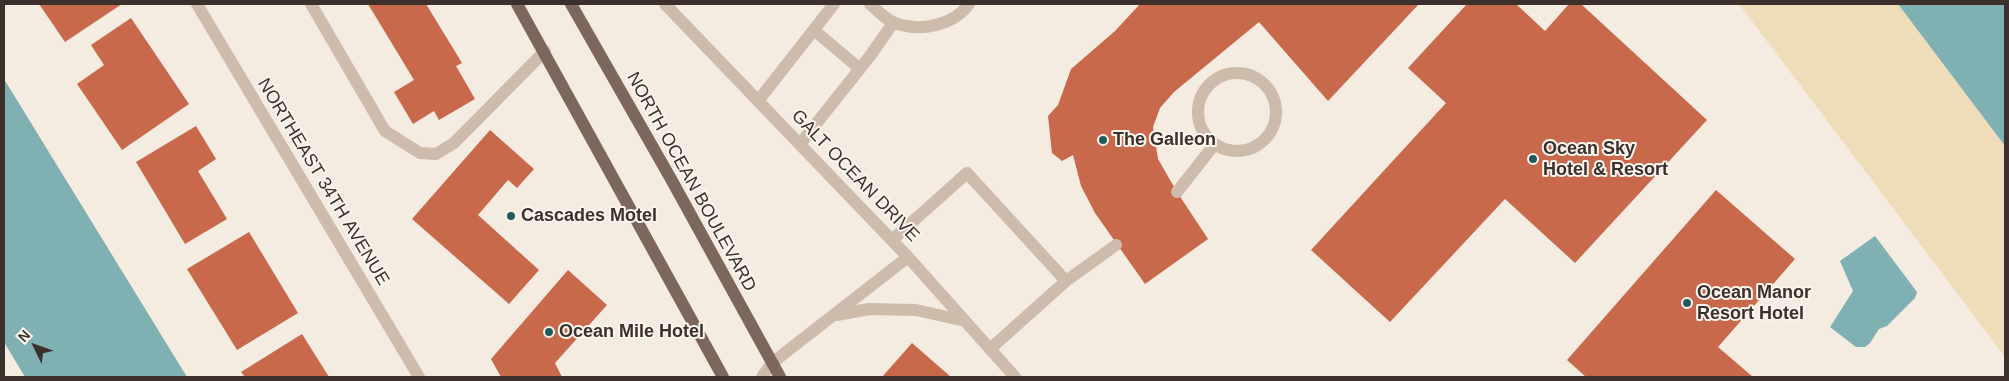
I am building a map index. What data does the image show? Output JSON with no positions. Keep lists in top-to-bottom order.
{
  "streets": {
    "main road": ["NORTH OCEAN BOULEVARD"],
    "street": ["GALT OCEAN DRIVE", "NORTHEAST 34TH AVENUE"]
  },
  "places": [
    "The Galleon",
    "Ocean Sky Hotel & Resort",
    "Cascades Motel",
    "Ocean Manor Resort Hotel",
    "Ocean Mile Hotel"
  ],
  "north": "top left"
}
